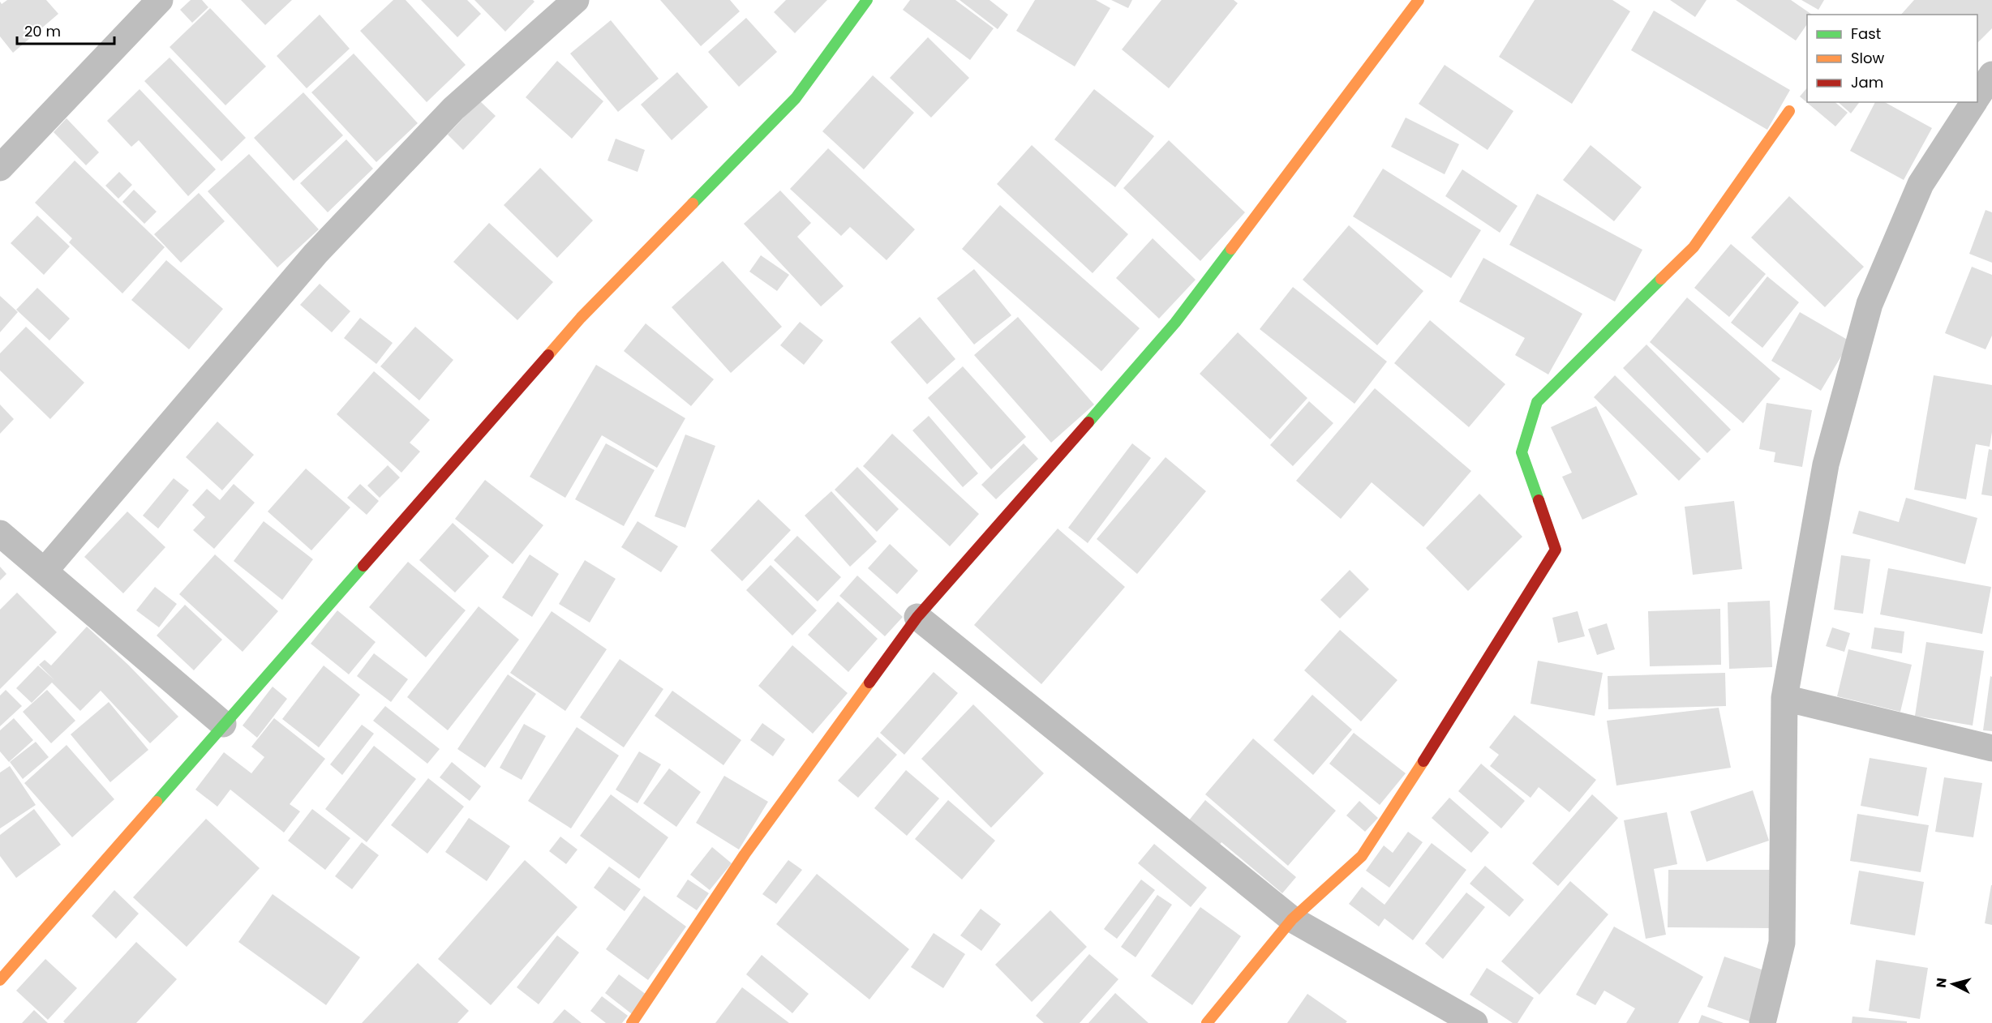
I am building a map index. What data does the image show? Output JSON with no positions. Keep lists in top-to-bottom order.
{
  "legend": ["Fast", "Slow", "Jam"],
  "scale_bar": "20 m",
  "north": "left"
}
